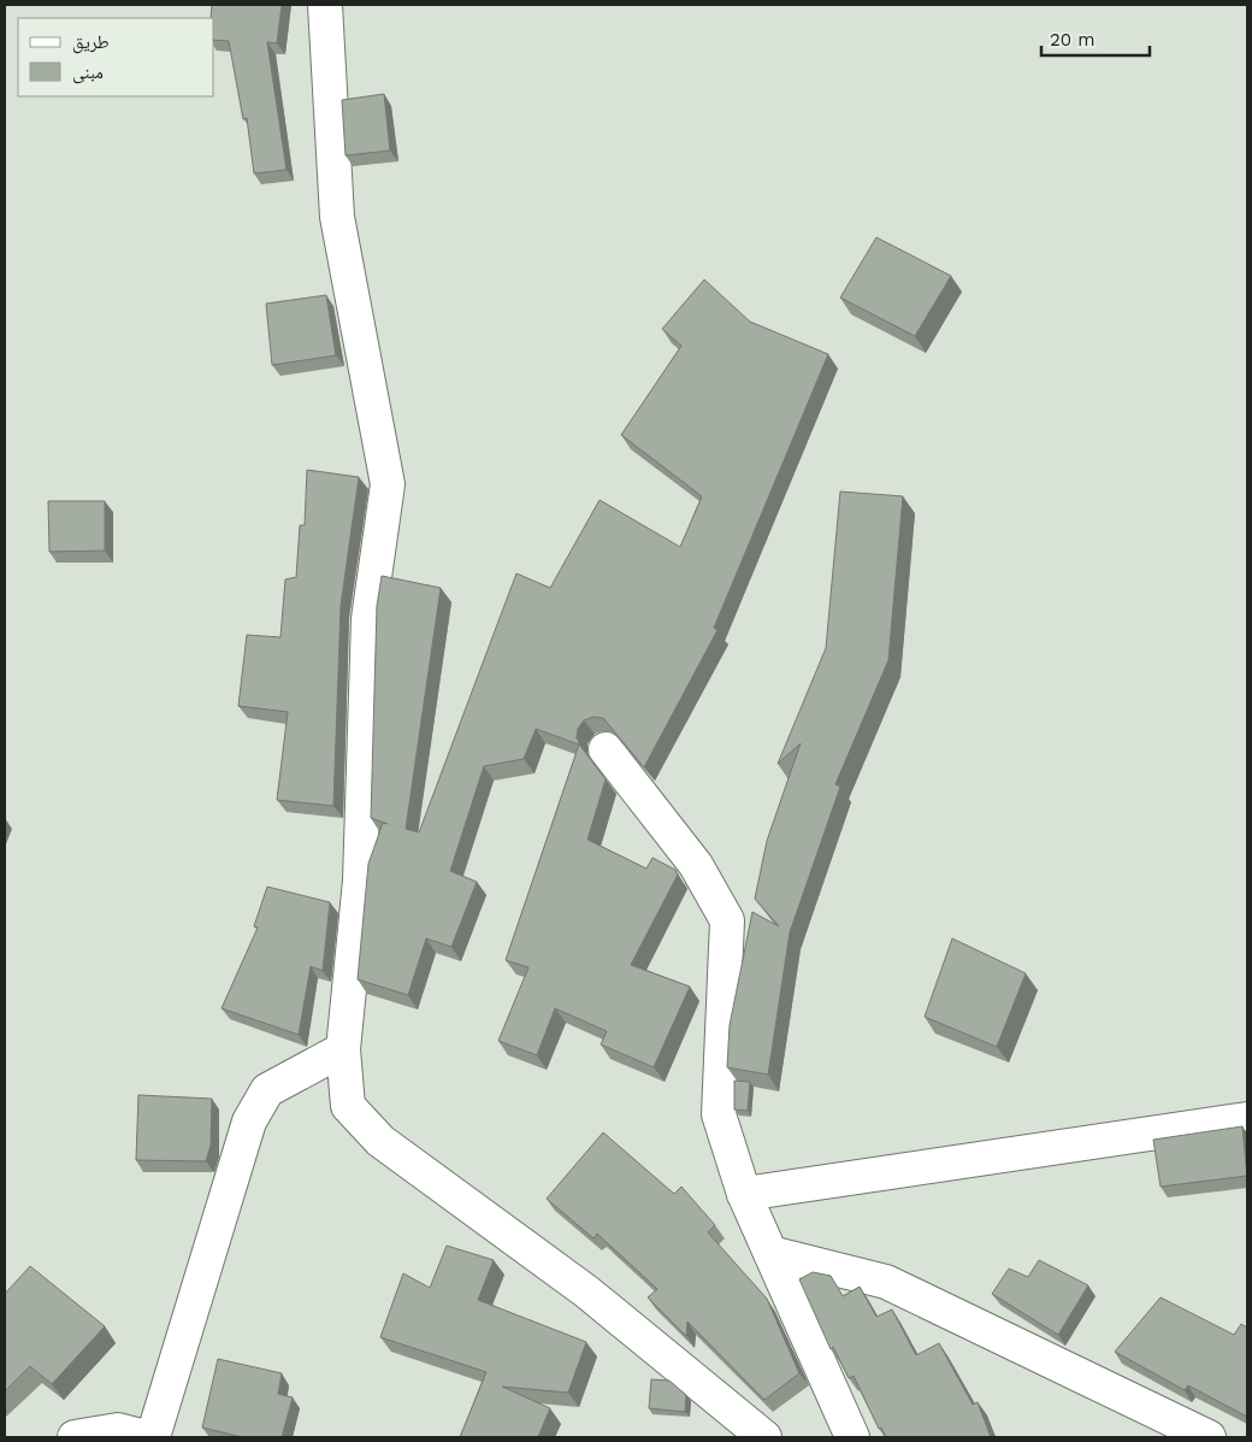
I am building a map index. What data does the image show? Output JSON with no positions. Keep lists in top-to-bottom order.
{
  "legend": ["طريق", "مبنى"],
  "scale_bar": "20 m"
}
